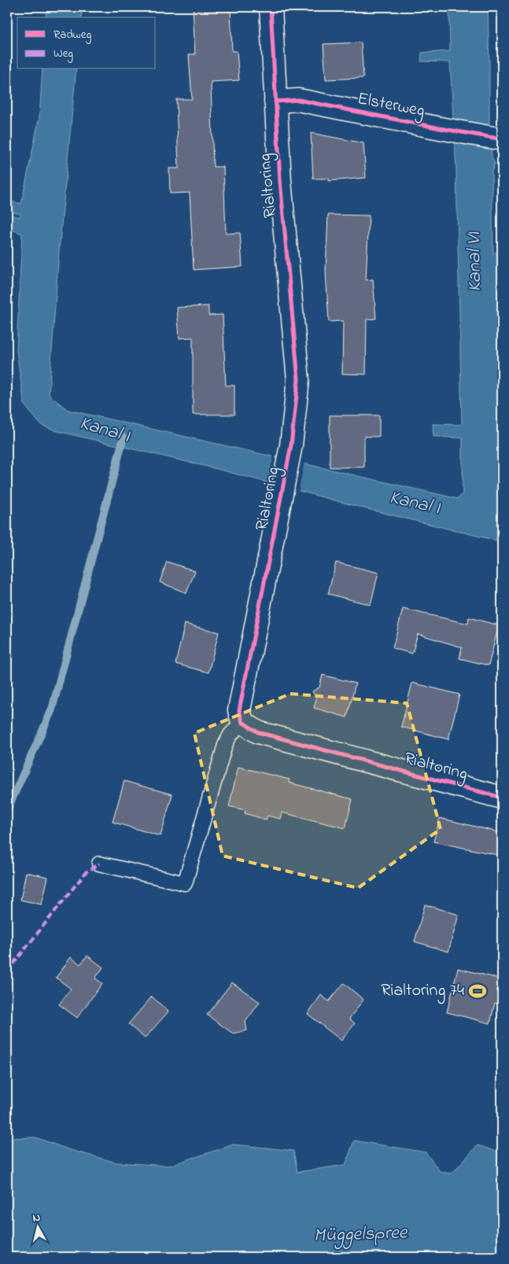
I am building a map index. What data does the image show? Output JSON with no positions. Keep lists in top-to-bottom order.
{
  "streets": {
    "street": ["Elsterweg", "Rialtoring"]
  },
  "crossings": [
    ["Elsterweg", "Rialtoring"]
  ],
  "water": ["Kanal VI", "Kanal I", "Müggelspree"],
  "places": {
    "sports": ["Rialtoring 74"]
  },
  "legend": ["Radweg", "Weg"],
  "north": "top"
}
